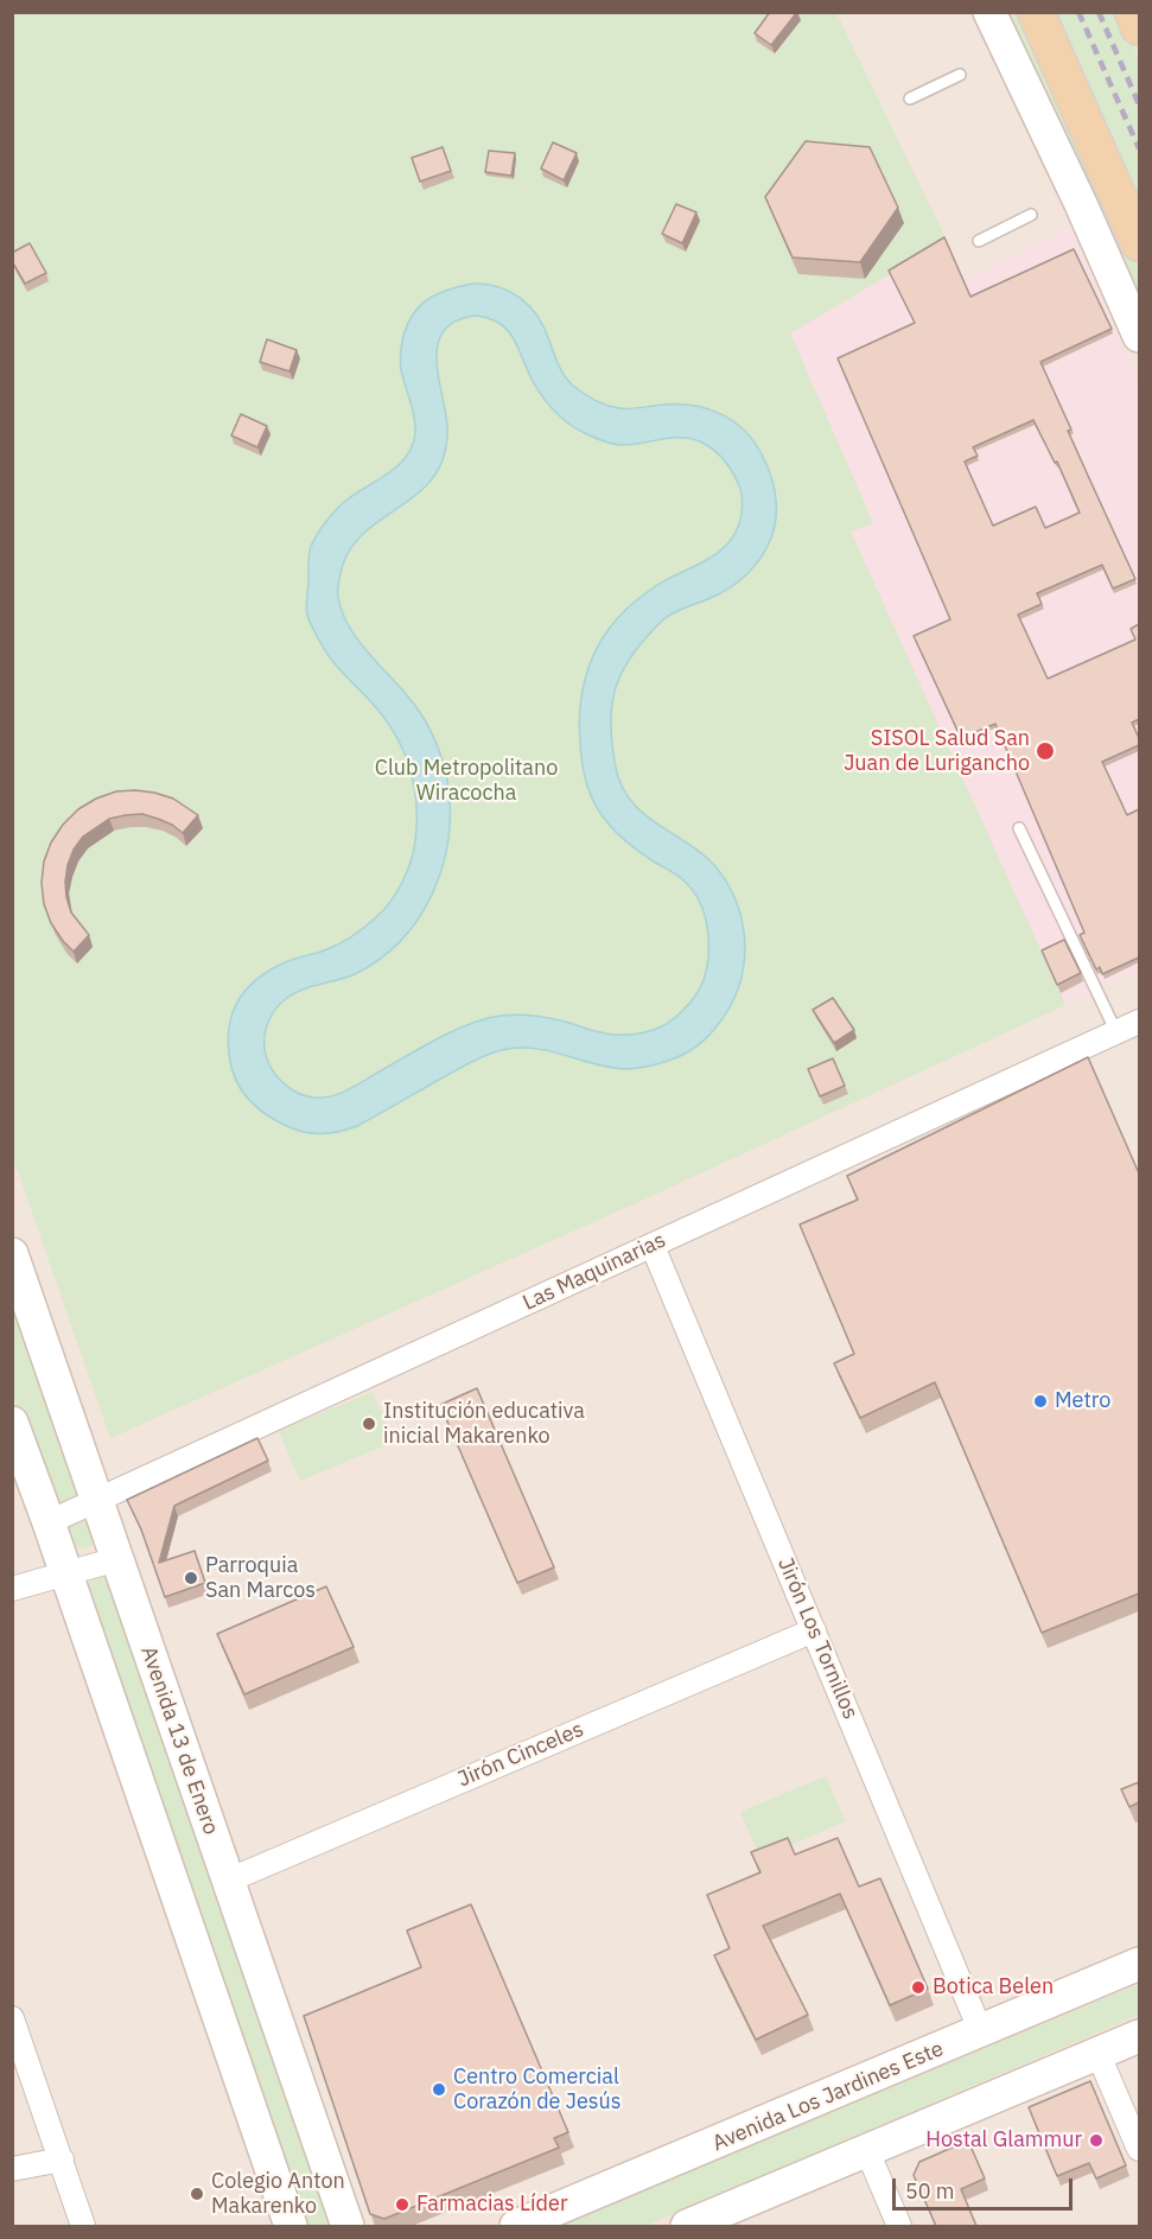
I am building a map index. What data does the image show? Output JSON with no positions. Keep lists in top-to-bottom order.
{
  "streets": {
    "main road": ["Avenida 13 de Enero", "Avenida Los Jardines Este"],
    "street": ["Las Maquinarias", "Jirón Los Tornillos", "Jirón Cinceles"]
  },
  "crossings": [
    ["Las Maquinarias", "Jirón Los Tornillos"],
    ["Las Maquinarias", "Avenida 13 de Enero"],
    ["Jirón Los Tornillos", "Jirón Cinceles"],
    ["Jirón Los Tornillos", "Avenida Los Jardines Este"],
    ["Avenida 13 de Enero", "Jirón Cinceles"]
  ],
  "parks": ["Club Metropolitano Wiracocha"],
  "places": [
    "SISOL Salud San Juan de Lurigancho",
    "Metro",
    "Institución educativa inicial Makarenko",
    "Parroquia San Marcos",
    "Botica Belen",
    "Centro Comercial Corazón de Jesús",
    "Hostal Glammur",
    "Colegio Anton Makarenko",
    "Farmacias Líder"
  ],
  "scale_bar": "50 m"
}
